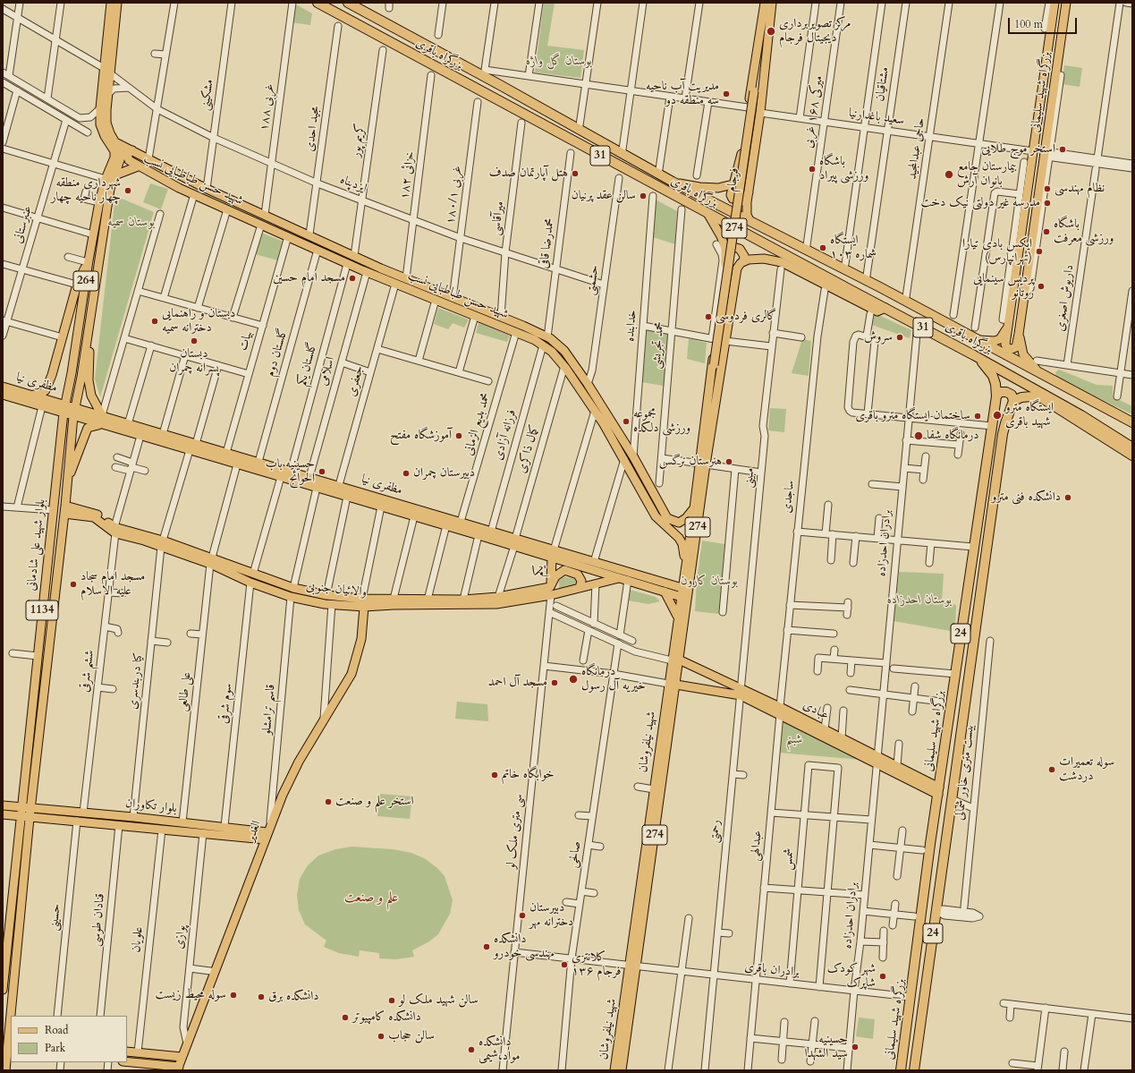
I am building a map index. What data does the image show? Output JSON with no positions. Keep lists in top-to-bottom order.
{
  "streets": {
    "highway": [
      "بزرگراه باقری",
      "بزرگراه شهید سلیمانی",
      "31",
      "24"
    ],
    "main road": [
      "شهید حسن طباطبایی نسب",
      "فرجام",
      "274",
      "264",
      "مظفری نیا",
      "بلوار شهید علی شادمانی",
      "یکم",
      "والائیان جنوبی",
      "1134",
      "عبادی",
      "شهید نیلفروشان",
      "بلوار تکاوران",
      "الغدیر"
    ],
    "street": [
      "مشتاقیان",
      "مشکینی",
      "۱۸۸ غربی",
      "میرکی ۱۶۸ غربی",
      "سعید باغدارنیا",
      "مجید احدی",
      "کریم پور",
      "حاجی عبدالمجید",
      "۱۸۲ خزائی",
      "ایزدپناه",
      "۱۸۰/۱ غربی",
      "میرآقاسی",
      "عنبرستانی",
      "محمدرضا قاقی",
      "حشمتی",
      "داریوش اصغری",
      "خدابنده",
      "بیات",
      "محمد تجریشی",
      "گلستان دوم",
      "گلستان یکم",
      "اسلامی",
      "جعفری",
      "محمد بدیع الزمانی",
      "فرزانه آزادی",
      "کمال ذاکری",
      "مبینی",
      "ساجدی",
      "برادران احدزاده",
      "ششم شرقی",
      "کیا دربندسری",
      "علی طالعی",
      "سوم شرقی",
      "قاسم ترامشلو",
      "بیست متری خاور شمالی",
      "سی متری ملک لو",
      "رحمتی",
      "عبدالهی",
      "صالحی",
      "شمس",
      "حسینی",
      "قنادان طوسی",
      "پوازی",
      "علویان",
      "برادران باقری"
    ]
  },
  "crossings": [
    ["بزرگراه باقری", "مشتاقیان"],
    ["بزرگراه باقری", "31"],
    ["بزرگراه باقری", "24"],
    ["مشتاقیان", "سعید باغدارنیا"],
    ["بزرگراه شهید سلیمانی", "سعید باغدارنیا"],
    ["بزرگراه شهید سلیمانی", "24"],
    ["بزرگراه شهید سلیمانی", "عبادی"],
    ["بزرگراه شهید سلیمانی", "برادران باقری"],
    ["مشکینی", "شهید حسن طباطبایی نسب"],
    ["مشکینی", "ایزدپناه"],
    ["۱۸۸ غربی", "شهید حسن طباطبایی نسب"],
    ["۱۸۸ غربی", "ایزدپناه"],
    ["میرکی ۱۶۸ غربی", "سعید باغدارنیا"],
    ["سعید باغدارنیا", "حاجی عبدالمجید"],
    ["مجید احدی", "شهید حسن طباطبایی نسب"],
    ["مجید احدی", "ایزدپناه"],
    ["کریم پور", "شهید حسن طباطبایی نسب"],
    ["کریم پور", "ایزدپناه"],
    ["۱۸۲ خزائی", "شهید حسن طباطبایی نسب"],
    ["۱۸۲ خزائی", "ایزدپناه"],
    ["شهید حسن طباطبایی نسب", "میرآقاسی"],
    ["شهید حسن طباطبایی نسب", "محمدرضا قاقی"],
    ["شهید حسن طباطبایی نسب", "حشمتی"],
    ["شهید حسن طباطبایی نسب", "264"],
    ["شهید حسن طباطبایی نسب", "خدابنده"],
    ["شهید حسن طباطبایی نسب", "بیات"],
    ["شهید حسن طباطبایی نسب", "گلستان دوم"],
    ["شهید حسن طباطبایی نسب", "گلستان یکم"],
    ["شهید حسن طباطبایی نسب", "اسلامی"],
    ["شهید حسن طباطبایی نسب", "جعفری"],
    ["شهید حسن طباطبایی نسب", "محمد بدیع الزمانی"],
    ["شهید حسن طباطبایی نسب", "فرزانه آزادی"],
    ["شهید حسن طباطبایی نسب", "کمال ذاکری"],
    ["شهید حسن طباطبایی نسب", "شهید نیلفروشان"],
    ["فرجام", "274"],
    ["فرجام", "شهید نیلفروشان"],
    ["ایزدپناه", "۱۸۰/۱ غربی"],
    ["ایزدپناه", "میرآقاسی"],
    ["ایزدپناه", "محمدرضا قاقی"],
    ["ایزدپناه", "حشمتی"],
    ["ایزدپناه", "264"],
    ["264", "مظفری نیا"],
    ["264", "بلوار شهید علی شادمانی"],
    ["بیات", "مظفری نیا"],
    ["گلستان دوم", "مظفری نیا"],
    ["گلستان یکم", "مظفری نیا"],
    ["اسلامی", "مظفری نیا"],
    ["جعفری", "مظفری نیا"],
    ["مظفری نیا", "محمد بدیع الزمانی"],
    ["مظفری نیا", "فرزانه آزادی"],
    ["مظفری نیا", "کمال ذاکری"],
    ["مظفری نیا", "بلوار شهید علی شادمانی"],
    ["مظفری نیا", "یکم"],
    ["مظفری نیا", "والائیان جنوبی"],
    ["مظفری نیا", "ششم شرقی"],
    ["مظفری نیا", "کیا دربندسری"],
    ["مظفری نیا", "علی طالعی"],
    ["مظفری نیا", "سوم شرقی"],
    ["مظفری نیا", "شهید نیلفروشان"],
    ["کمال ذاکری", "والائیان جنوبی"],
    ["مبینی", "عبادی"],
    ["مبینی", "رحمتی"],
    ["ساجدی", "عبادی"],
    ["ساجدی", "عبدالهی"],
    ["برادران احدزاده", "عبادی"],
    ["برادران احدزاده", "برادران باقری"],
    ["بلوار شهید علی شادمانی", "والائیان جنوبی"],
    ["بلوار شهید علی شادمانی", "1134"],
    ["بلوار شهید علی شادمانی", "بلوار تکاوران"],
    ["یکم", "والائیان جنوبی"],
    ["یکم", "سی متری ملک لو"],
    ["والائیان جنوبی", "ششم شرقی"],
    ["والائیان جنوبی", "کیا دربندسری"],
    ["والائیان جنوبی", "علی طالعی"],
    ["والائیان جنوبی", "سوم شرقی"],
    ["والائیان جنوبی", "قاسم ترامشلو"],
    ["والائیان جنوبی", "الغدیر"],
    ["والائیان جنوبی", "سی متری ملک لو"],
    ["1134", "بلوار تکاوران"],
    ["ششم شرقی", "بلوار تکاوران"],
    ["کیا دربندسری", "بلوار تکاوران"],
    ["علی طالعی", "بلوار تکاوران"],
    ["سوم شرقی", "بلوار تکاوران"],
    ["قاسم ترامشلو", "بلوار تکاوران"],
    ["قاسم ترامشلو", "الغدیر"],
    ["عبادی", "شهید نیلفروشان"],
    ["عبادی", "سی متری ملک لو"],
    ["عبادی", "رحمتی"],
    ["عبادی", "عبدالهی"],
    ["عبادی", "صالحی"],
    ["شهید نیلفروشان", "برادران باقری"],
    ["بلوار تکاوران", "الغدیر"],
    ["بلوار تکاوران", "حسینی"],
    ["بلوار تکاوران", "قنادان طوسی"],
    ["بلوار تکاوران", "پوازی"],
    ["بلوار تکاوران", "علویان"],
    ["الغدیر", "پوازی"],
    ["سی متری ملک لو", "برادران باقری"],
    ["رحمتی", "برادران باقری"],
    ["عبدالهی", "برادران باقری"],
    ["صالحی", "برادران باقری"],
    ["شمس", "برادران باقری"]
  ],
  "districts": ["علم و صنعت"],
  "parks": [
    "بوستان گل واژه",
    "بوستان سمیه",
    "بوستان کارون",
    "بوستان احدزاده",
    "شبنم"
  ],
  "places": [
    "مرکز تصویربرداری دیجیتال فرجام",
    "مدیریت آب ناحیه سه منطقه دو",
    "استخر موج طلایی",
    "باشگاه ورزشی پیراد",
    "هتل آپارتمان صدف",
    "بیمارستان جامع بانوان آرش",
    "نظام مهندسی",
    "شهرداری منطقه چهار ناحیه چهار",
    "سالن عقد پرنیان",
    "مدرسه غیر دولتی نیک دخت",
    "باشگاه ورزشی معرفت",
    "ایستگاه شماره ۱۰۳",
    "ایکس بادی تیارا (تهرانپارس)",
    "مسجد امام حسین",
    "پردیس سینمایی روتانو",
    "گالری فردوسی",
    "دبستان و راهنمایی دخترانه سمیه",
    "سروش",
    "دبستان پسرانه چمران",
    "ایستگاه مترو شهید باقری",
    "ساختمان ایستگاه مترو باقری",
    "مجموعه ورزشی دلکده",
    "آموزشگاه مفتح",
    "درمانگاه شفا",
    "هنرستان نرگس",
    "حسینیه باب الحوائج",
    "دبیرستان چمران",
    "دانشکده فنی مترو",
    "مسجد امام سجاد علیه الاسلام",
    "درمانگاه خیریه آل رسول",
    "مسجد آل احمد",
    "سوله تعمیرات دردشت",
    "خوابگاه خاتم",
    "استخر علم و صنعت",
    "دبیرستان دخترانه مهر",
    "دانشکده مهندسی خودرو",
    "کلانتری ۱۳۶ فرجام",
    "شهر کودک شاپرک",
    "سوله محیط زیست",
    "دانشکده برق",
    "سالن شهید ملک لو",
    "دانشکده کامپیوتر",
    "سالن حجاب",
    "حسینیه سید الشهدا",
    "دانشکده مواد،شیمی"
  ],
  "legend": ["Road", "Park"],
  "scale_bar": "100 m"
}
